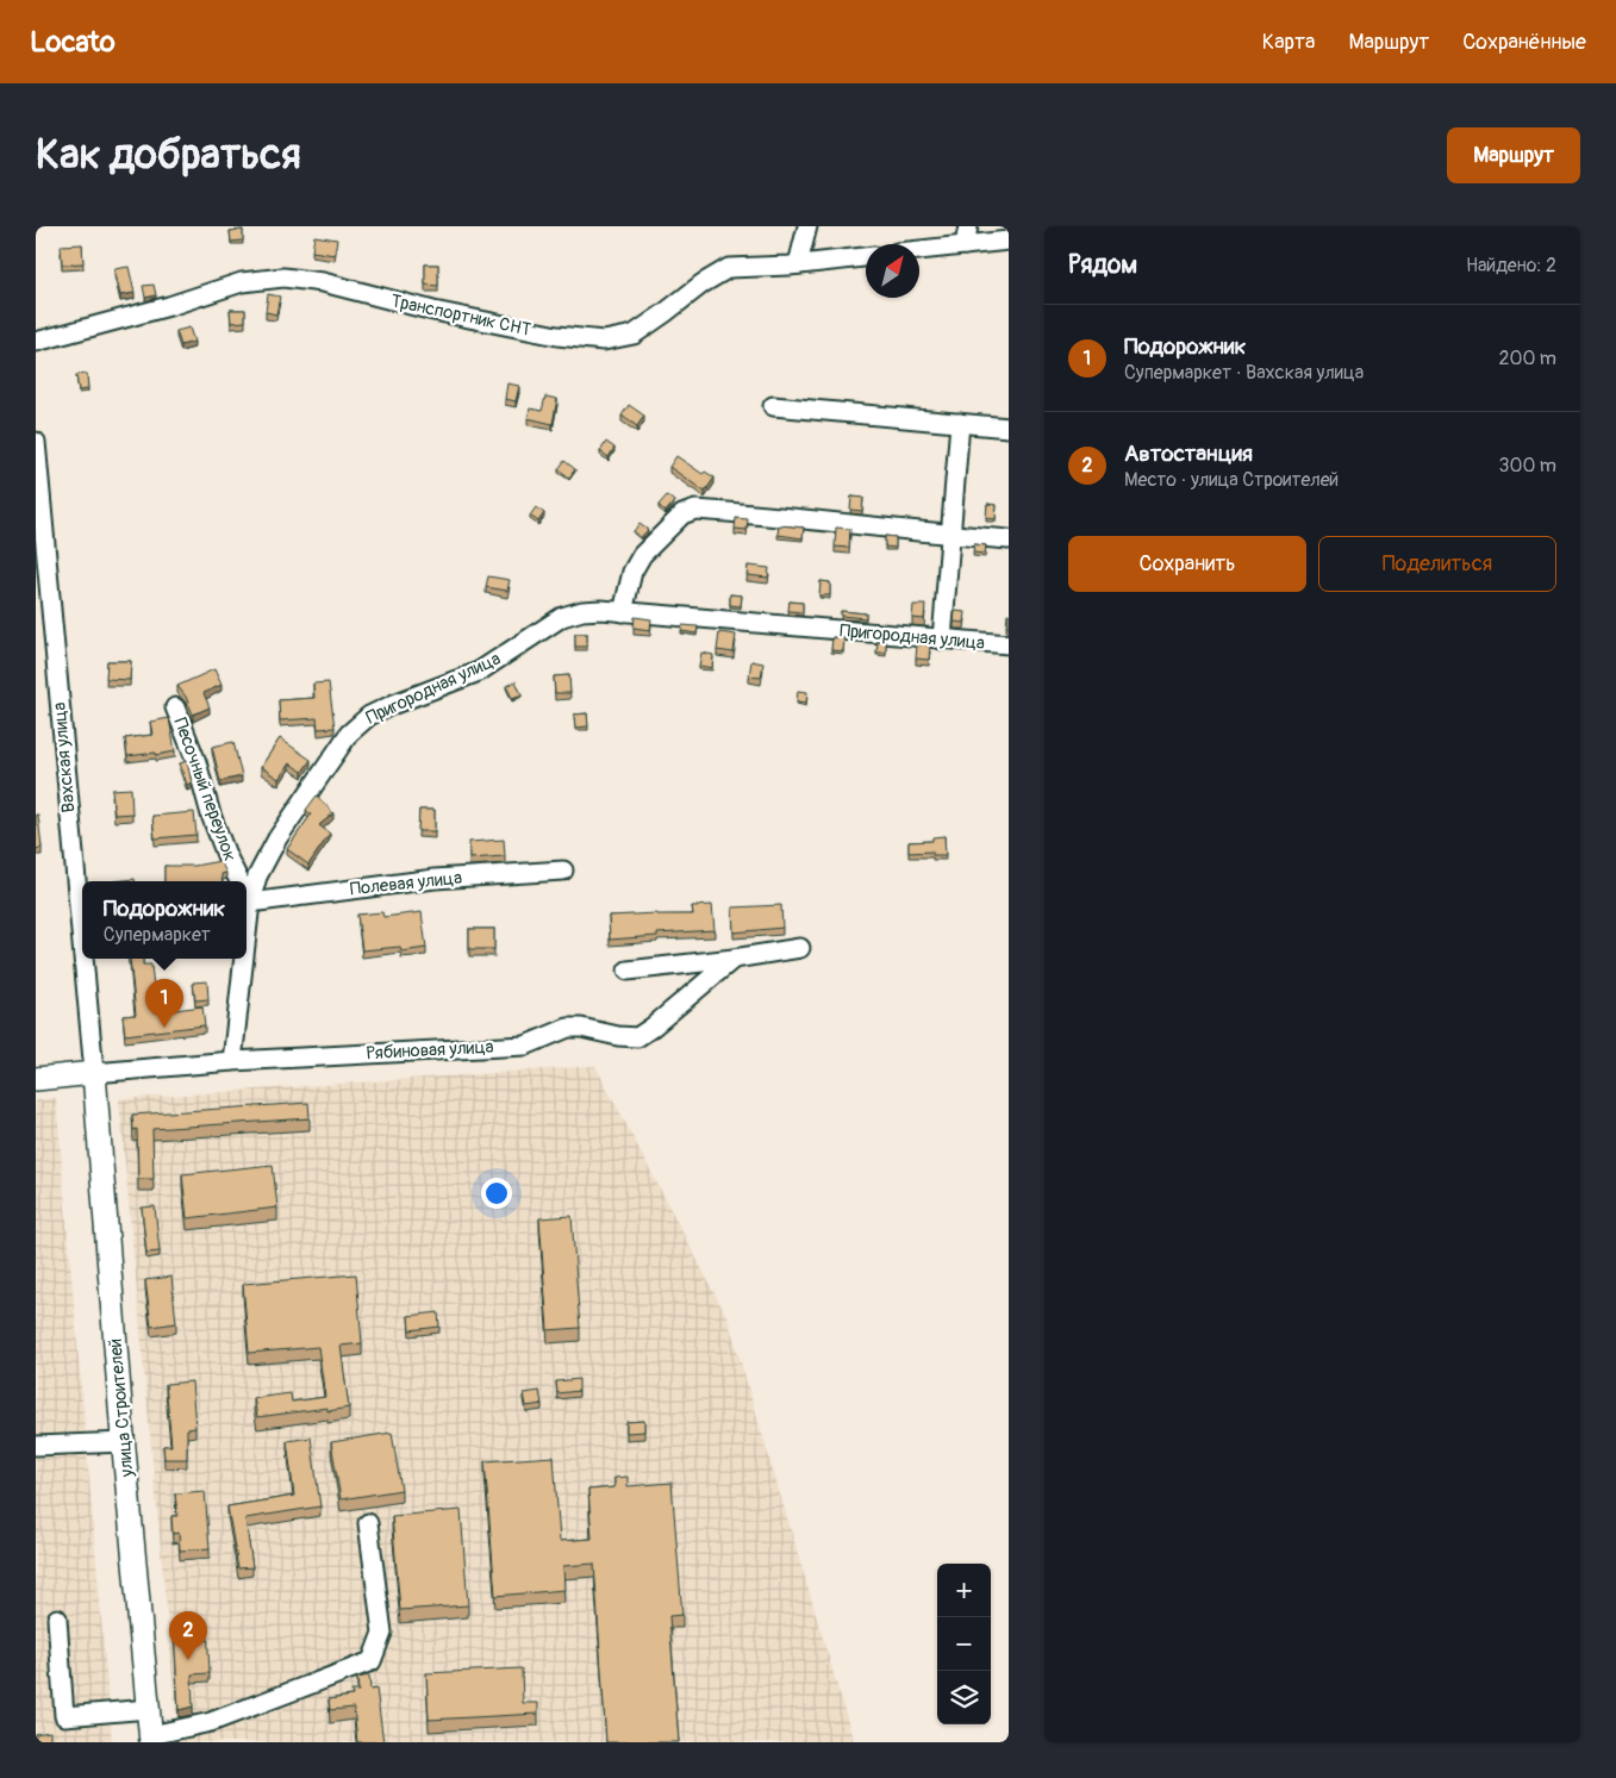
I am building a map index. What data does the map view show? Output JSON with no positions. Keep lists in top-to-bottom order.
{
  "streets": {
    "main road": ["улица Строителей"],
    "street": [
      "Транспортник СНТ",
      "Пригородная улица",
      "Вахская улица",
      "Песочный переулок",
      "Полевая улица",
      "Рябиновая улица"
    ]
  },
  "crossings": [
    ["Пригородная улица", "Песочный переулок"],
    ["Пригородная улица", "Полевая улица"],
    ["Пригородная улица", "Рябиновая улица"],
    ["Вахская улица", "Рябиновая улица"],
    ["Вахская улица", "улица Строителей"],
    ["Песочный переулок", "Полевая улица"],
    ["Рябиновая улица", "улица Строителей"]
  ],
  "north": "top right",
  "page": {
    "header": "Locato",
    "nav": ["Карта", "Маршрут", "Сохранённые"],
    "buttons": [
      "Маршрут",
      ["Сохранить", "Поделиться"]
    ],
    "title": "Как добраться",
    "heading": ["Рядом", "Найдено: 2"],
    "list": [
      {
        "mark": "1",
        "name": "Подорожник",
        "note": "Супермаркет · Вахская улица",
        "value": "200 m"
      },
      {
        "mark": "2",
        "name": "Автостанция",
        "note": "Место · улица Строителей",
        "value": "300 m"
      }
    ],
    "popup": ["Подорожник", "Супермаркет"],
    "pins": ["1", "2"],
    "map_buttons": ["+", "−"]
  }
}
